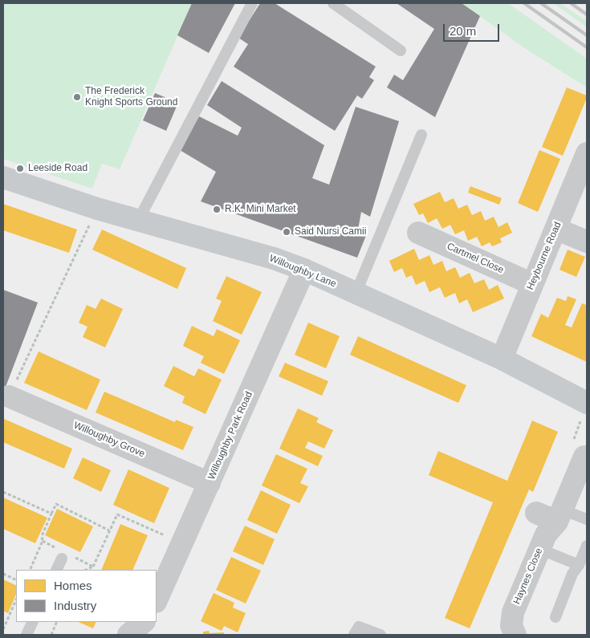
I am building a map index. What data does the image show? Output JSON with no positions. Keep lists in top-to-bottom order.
{
  "streets": {
    "street": [
      "Heybourne Road",
      "Cartmel Close",
      "Willoughby Lane",
      "Willoughby Park Road",
      "Willoughby Grove",
      "Haynes Close"
    ]
  },
  "crossings": [
    ["Heybourne Road", "Cartmel Close"],
    ["Heybourne Road", "Willoughby Lane"],
    ["Willoughby Lane", "Willoughby Park Road"],
    ["Willoughby Park Road", "Willoughby Grove"]
  ],
  "places": [
    "The Frederick Knight Sports Ground",
    "Leeside Road",
    "R.K. Mini Market",
    "Said Nursi Camii"
  ],
  "legend": ["Homes", "Industry"],
  "scale_bar": "20 m"
}
